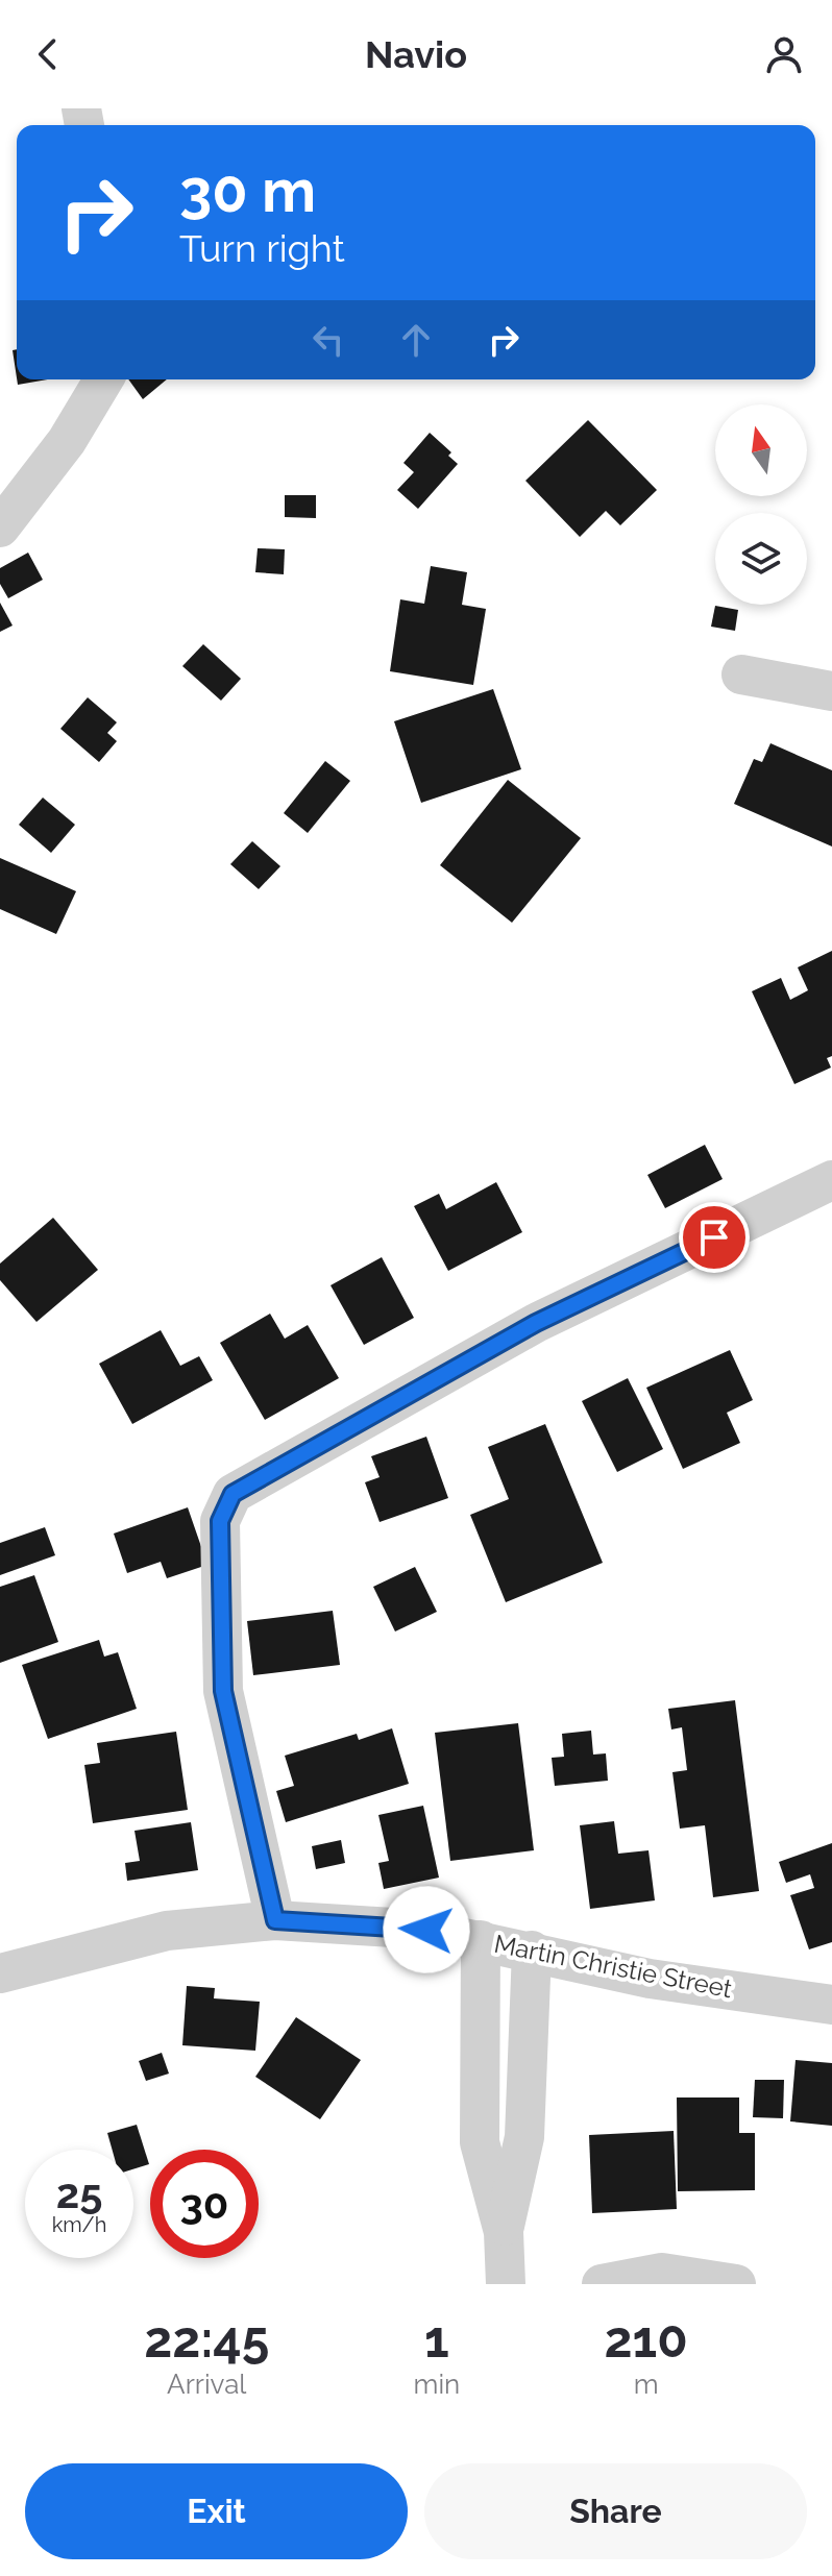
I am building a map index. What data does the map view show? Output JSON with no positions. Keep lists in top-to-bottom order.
{
  "streets": {
    "street": ["Martin Christie Street"]
  },
  "north": "top",
  "page": {
    "header": "Navio",
    "turn": ["30 m", "Turn right"],
    "speed": "25 km/h",
    "limit": "30",
    "eta": [
      "22:45",
      "Arrival",
      "1",
      "min",
      "210",
      "m"
    ],
    "buttons": ["Exit", "Share"]
  }
}
